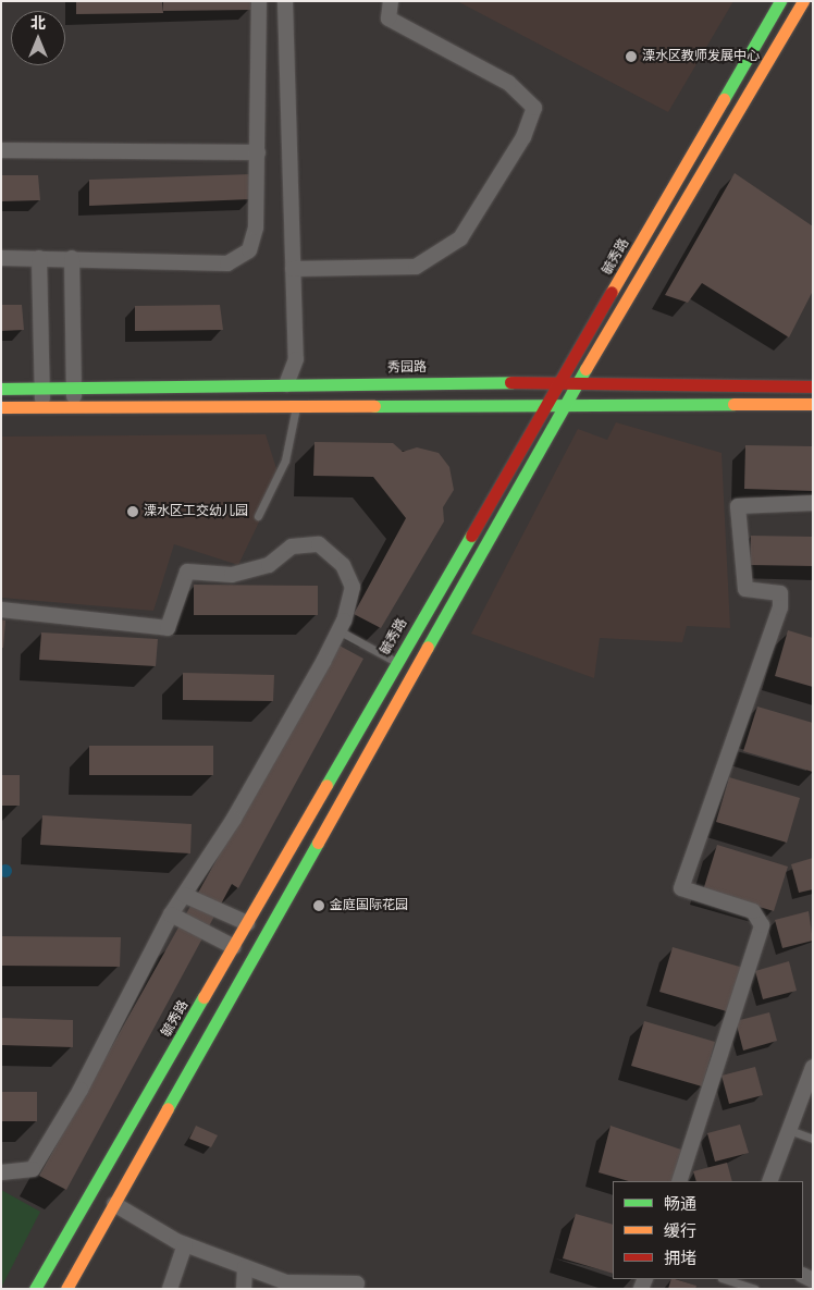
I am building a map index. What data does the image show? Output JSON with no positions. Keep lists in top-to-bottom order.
{
  "streets": {
    "street": ["毓秀路", "秀园路"]
  },
  "crossings": [
    ["毓秀路", "秀园路"]
  ],
  "places": ["溧水区教师发展中心", "溧水区工交幼儿园", "金庭国际花园"],
  "legend": ["畅通", "缓行", "拥堵"],
  "north": "top"
}
